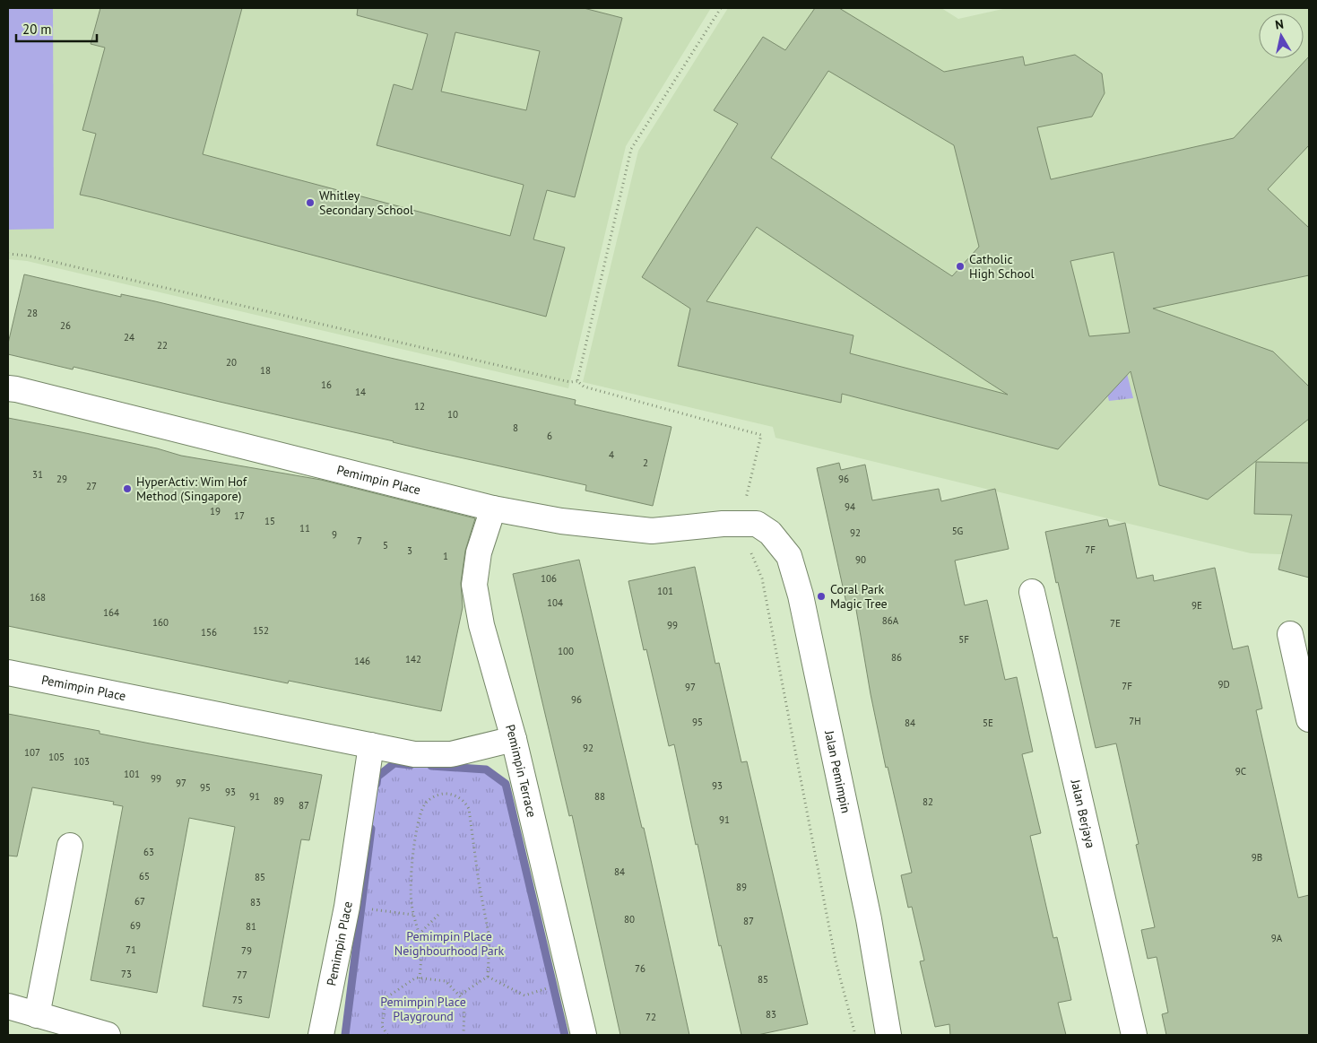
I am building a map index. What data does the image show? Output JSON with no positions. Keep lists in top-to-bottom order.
{
  "streets": {
    "street": [
      "Pemimpin Place",
      "Pemimpin Terrace",
      "Jalan Pemimpin",
      "Jalan Berjaya"
    ]
  },
  "crossings": [
    ["Pemimpin Place", "Pemimpin Terrace"],
    ["Pemimpin Place", "Jalan Pemimpin"]
  ],
  "parks": ["Pemimpin Place Neighbourhood Park", "Pemimpin Place Playground"],
  "places": [
    "Whitley Secondary School",
    "Catholic High School",
    "HyperActiv: Wim Hof Method (Singapore)",
    "Coral Park Magic Tree"
  ],
  "house_numbers": [
    "28",
    "26",
    "24",
    "22",
    "20",
    "18",
    "16",
    "14",
    "12",
    "10",
    "8",
    "6",
    "4",
    "2",
    "31",
    "29",
    "96",
    "27",
    "94",
    "19",
    "17",
    "15",
    "11",
    "5G",
    "92",
    "9",
    "7",
    "5",
    "7F",
    "3",
    "1",
    "90",
    "106",
    "101",
    "168",
    "104",
    "9E",
    "164",
    "86A",
    "160",
    "7E",
    "99",
    "152",
    "156",
    "5F",
    "100",
    "86",
    "142",
    "146",
    "9D",
    "7F",
    "97",
    "96",
    "7H",
    "95",
    "84",
    "5E",
    "92",
    "107",
    "105",
    "103",
    "9C",
    "101",
    "99",
    "97",
    "93",
    "95",
    "93",
    "91",
    "88",
    "89",
    "82",
    "87",
    "91",
    "63",
    "9B",
    "84",
    "65",
    "85",
    "89",
    "67",
    "83",
    "80",
    "87",
    "69",
    "81",
    "9A",
    "71",
    "79",
    "76",
    "73",
    "77",
    "85",
    "75",
    "83",
    "72"
  ],
  "scale_bar": "20 m",
  "north": "top"
}
